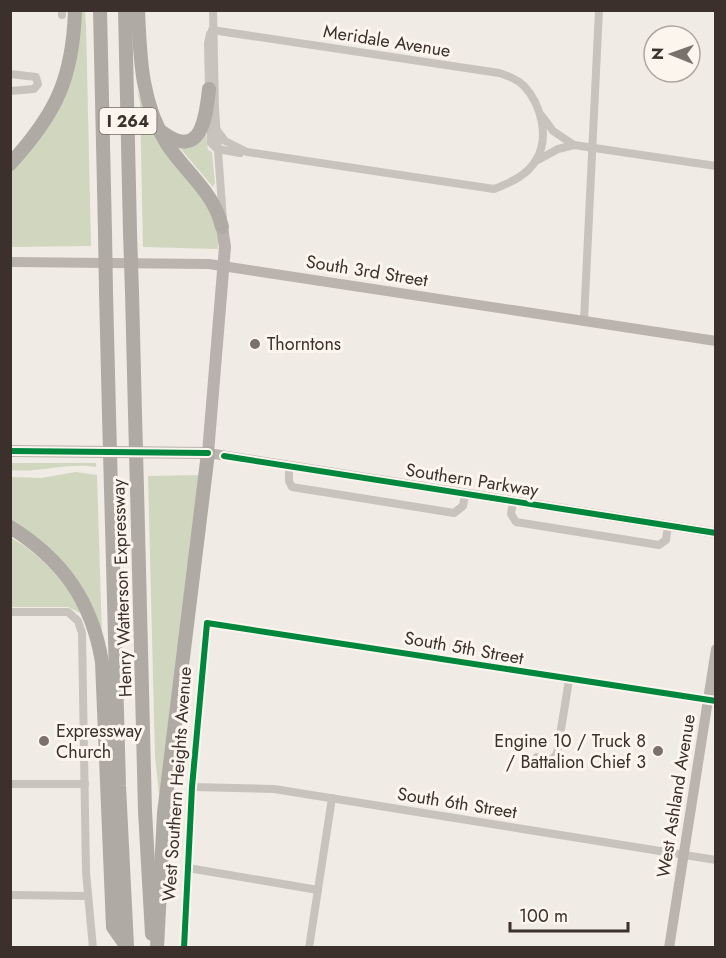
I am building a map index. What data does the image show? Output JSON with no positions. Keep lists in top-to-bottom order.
{
  "streets": {
    "highway": ["I 264", "Henry Watterson Expressway"],
    "main road": ["South 3rd Street", "Southern Parkway", "West Ashland Avenue"],
    "street": [
      "Meridale Avenue",
      "South 5th Street",
      "West Southern Heights Avenue",
      "South 6th Street"
    ]
  },
  "crossings": [
    ["South 5th Street", "West Southern Heights Avenue"],
    ["South 5th Street", "West Ashland Avenue"],
    ["West Southern Heights Avenue", "South 6th Street"],
    ["West Ashland Avenue", "South 6th Street"]
  ],
  "places": ["Thorntons", "Expressway Church", "Engine 10 / Truck 8 / Battalion Chief 3"],
  "scale_bar": "100 m",
  "north": "left"
}
